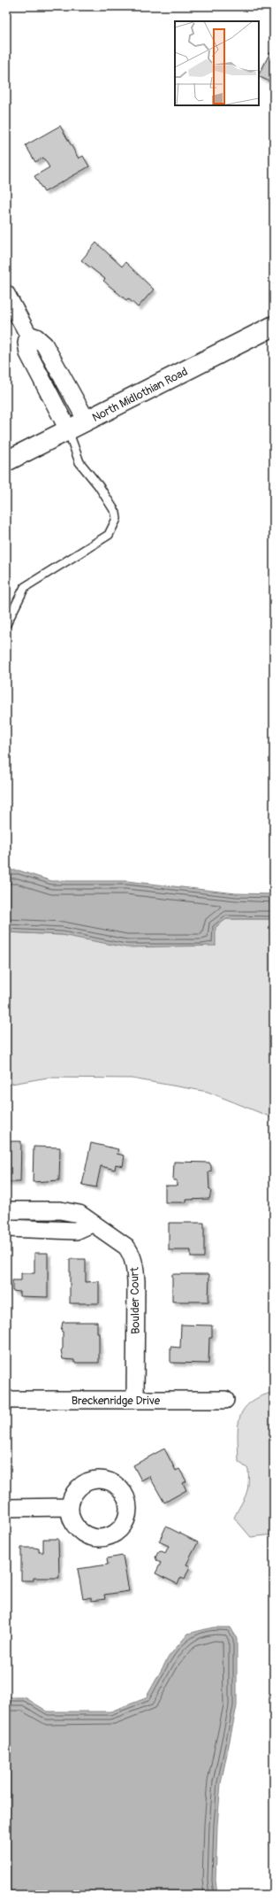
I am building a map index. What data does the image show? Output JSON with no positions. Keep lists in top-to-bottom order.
{
  "streets": {
    "main road": ["North Midlothian Road"],
    "street": ["Boulder Court", "Breckenridge Drive"]
  },
  "crossings": [
    ["Boulder Court", "Breckenridge Drive"]
  ]
}
